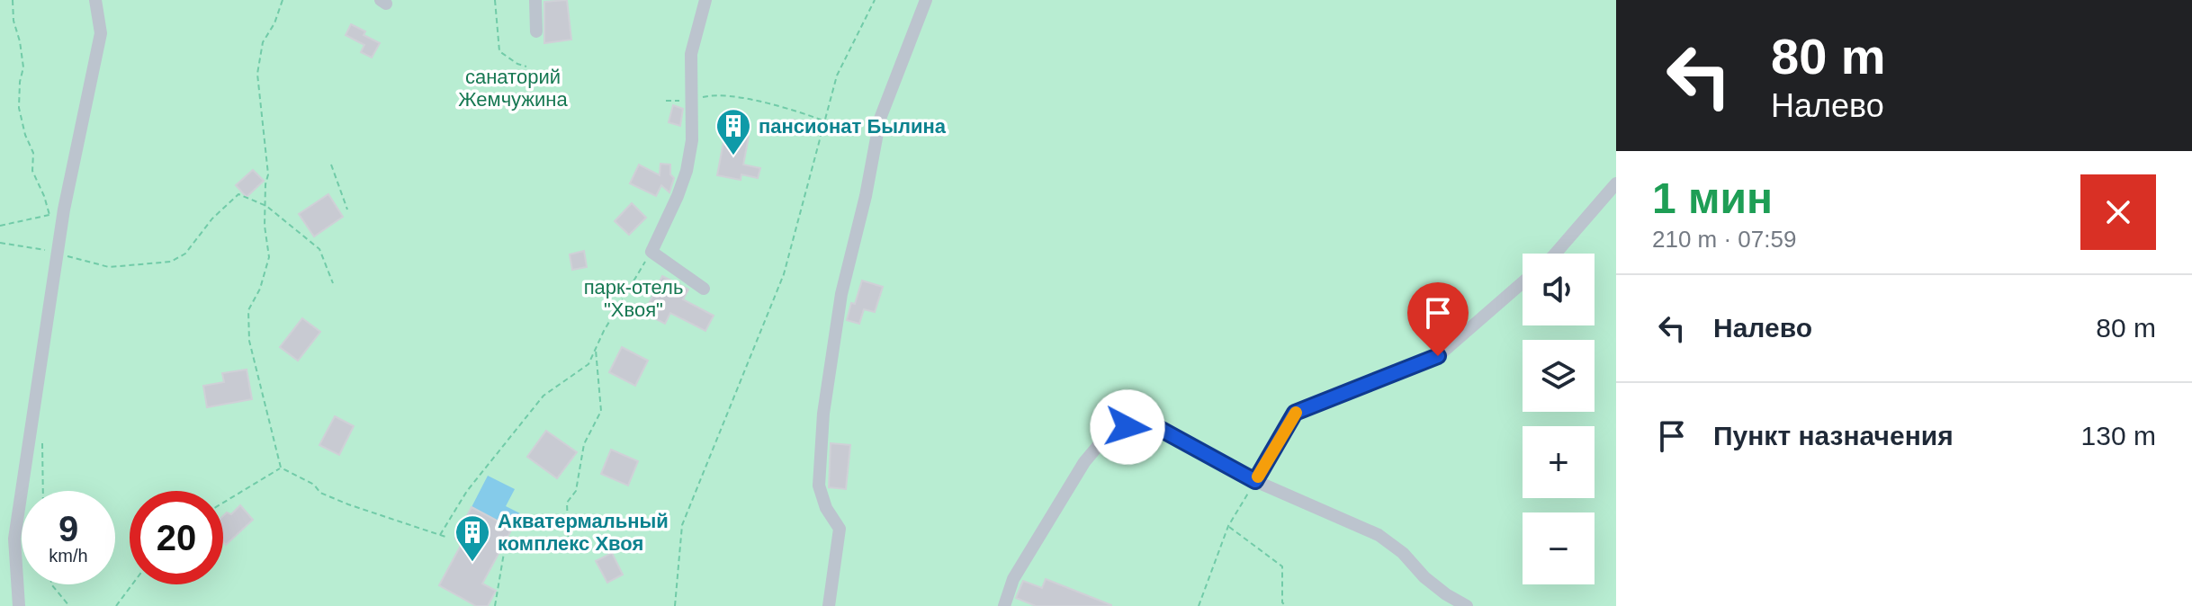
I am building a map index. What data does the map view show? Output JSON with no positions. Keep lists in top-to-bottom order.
{
  "parks": ["санаторий Жемчужина", "парк-отель \"Хвоя\""],
  "places": {
    "building": ["пансионат Былина", "Акватермальный комплекс Хвоя"]
  },
  "page": {
    "turn": ["80 m", "Налево"],
    "heading": ["1 мин", "210 m · 07:59"],
    "map_buttons": ["+", "−"],
    "list": [
      {
        "name": "Налево",
        "value": "80 m"
      },
      {
        "name": "Пункт назначения",
        "value": "130 m"
      }
    ],
    "speed": "9 km/h",
    "limit": "20"
  }
}
